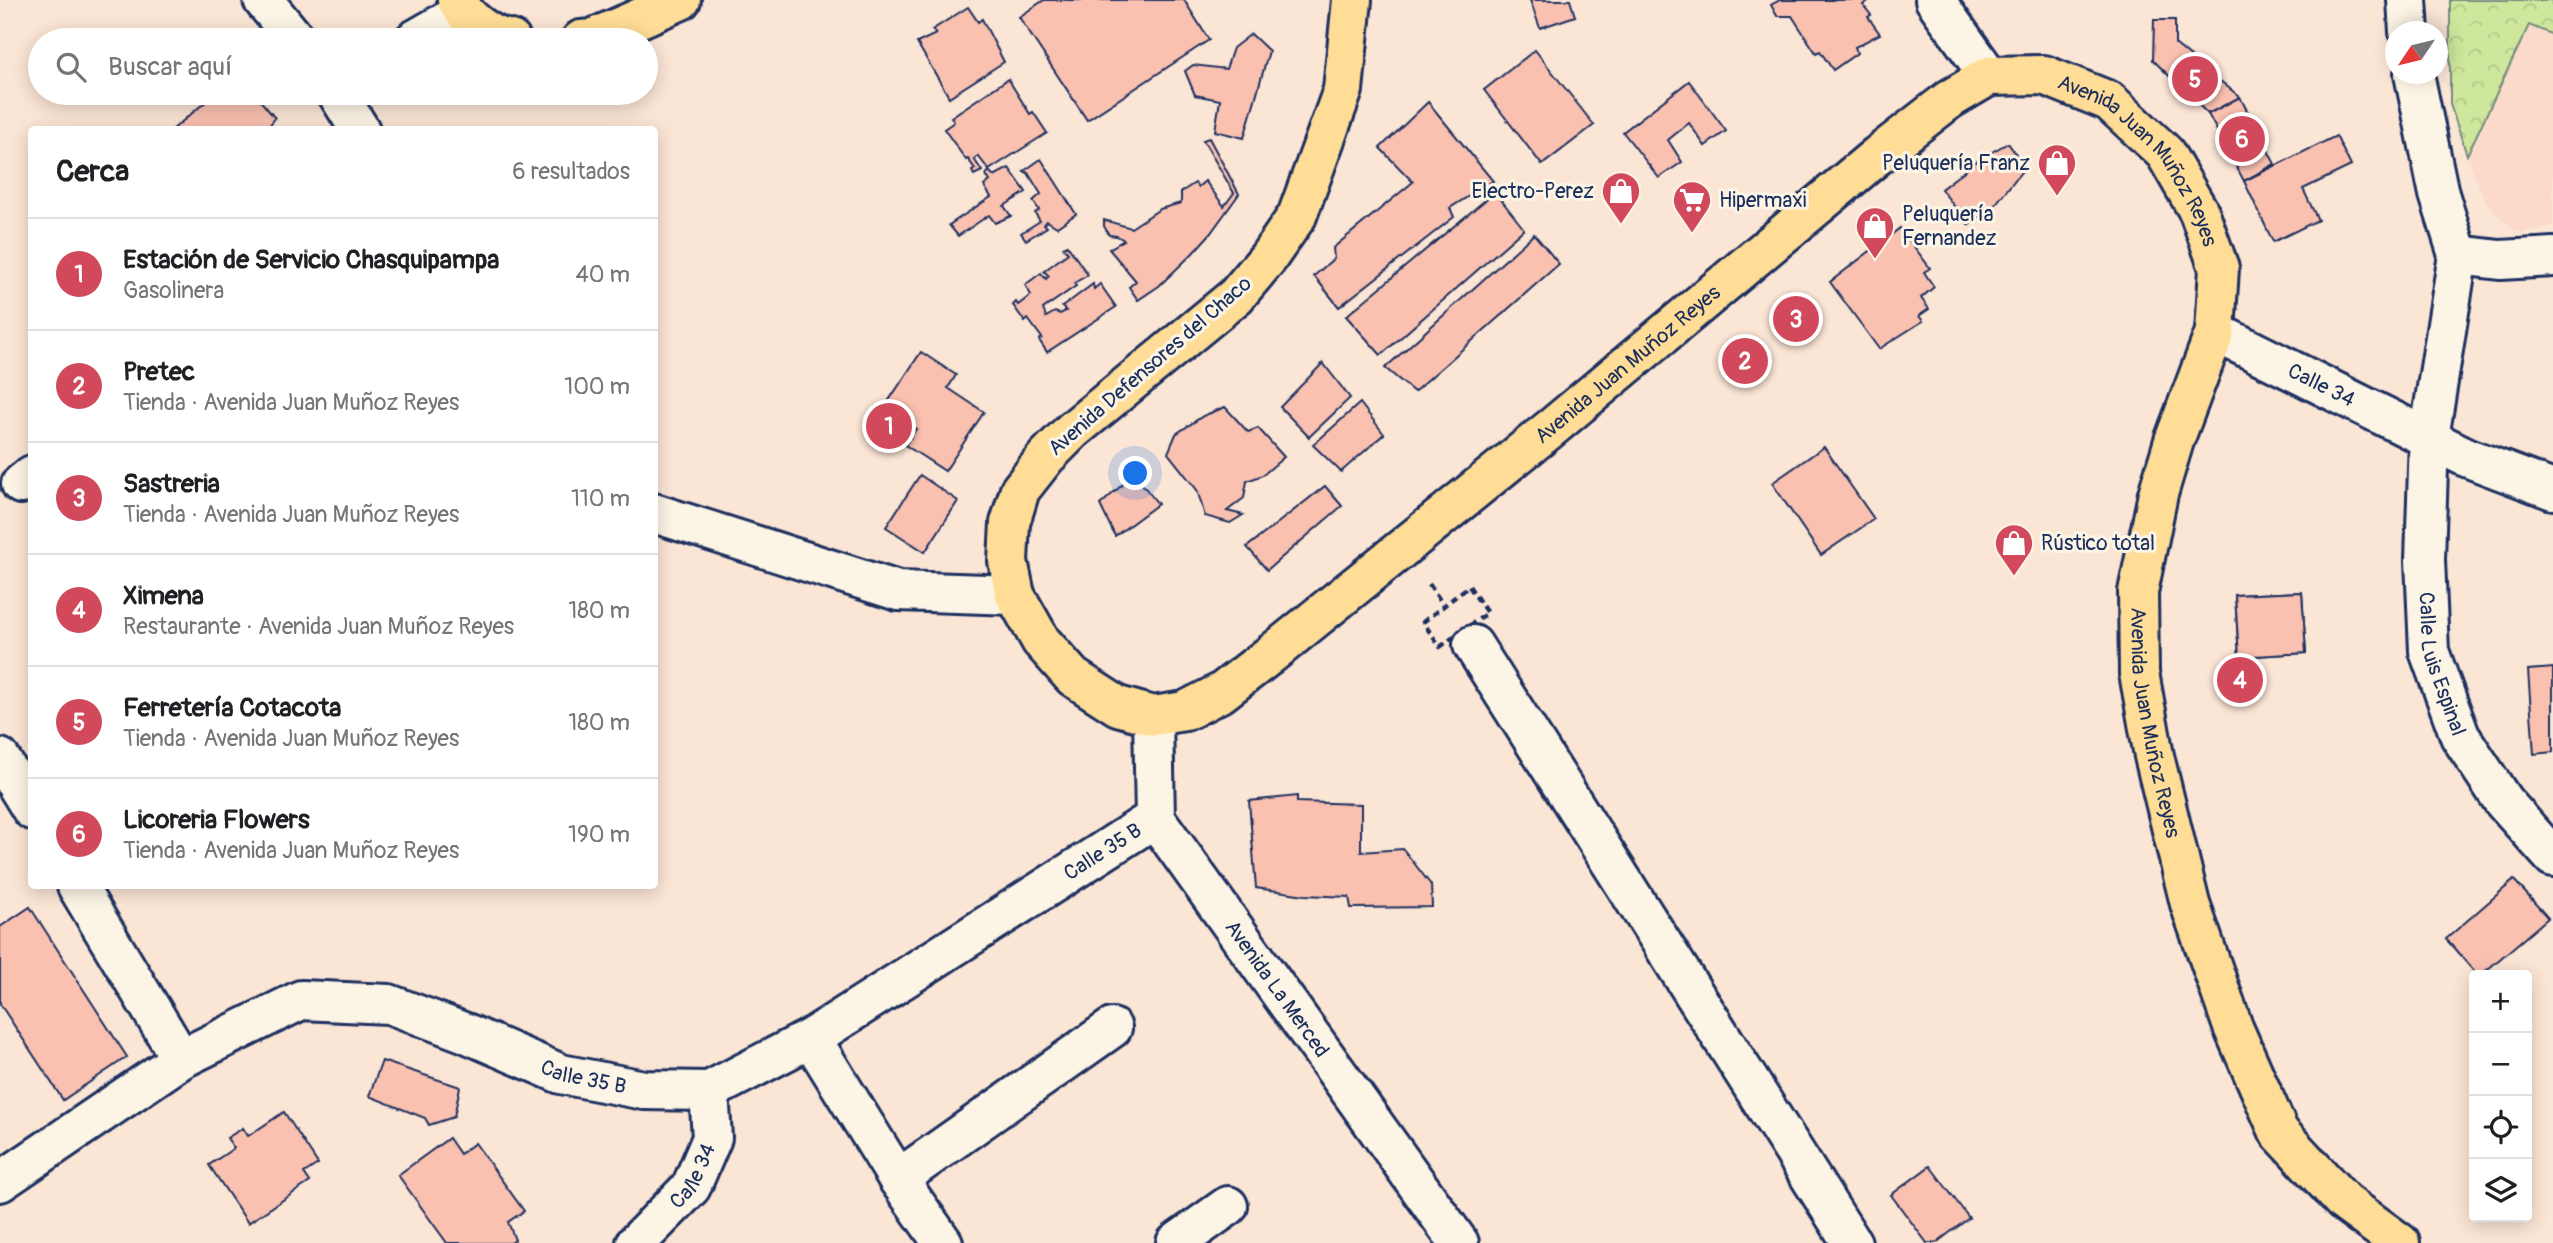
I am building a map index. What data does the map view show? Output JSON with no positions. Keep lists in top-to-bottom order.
{
  "streets": {
    "main road": ["Avenida Juan Muñoz Reyes", "Avenida Defensores del Chaco"],
    "street": [
      "Calle 34",
      "Calle Luis Espinal",
      "Calle 35 B",
      "Avenida La Merced"
    ]
  },
  "crossings": [
    ["Avenida Juan Muñoz Reyes", "Avenida Defensores del Chaco"],
    ["Avenida Juan Muñoz Reyes", "Calle 34"],
    ["Calle 34", "Calle Luis Espinal"],
    ["Calle 34", "Calle 35 B"],
    ["Calle 35 B", "Avenida La Merced"]
  ],
  "places": {
    "shop": [
      "Peluquería Franz",
      "Electro-Perez",
      "Peluquería Fernandez",
      "Rústico total"
    ],
    "supermarket": ["Hipermaxi"]
  },
  "north": "bottom left",
  "page": {
    "search": "Buscar aquí",
    "pins": [
      "5",
      "6",
      "3",
      "2",
      "1",
      "4"
    ],
    "heading": ["Cerca", "6 resultados"],
    "list": [
      {
        "mark": "1",
        "name": "Estación de Servicio Chasquipampa",
        "note": "Gasolinera",
        "value": "40 m"
      },
      {
        "mark": "2",
        "name": "Pretec",
        "note": "Tienda · Avenida Juan Muñoz Reyes",
        "value": "100 m"
      },
      {
        "mark": "3",
        "name": "Sastreria",
        "note": "Tienda · Avenida Juan Muñoz Reyes",
        "value": "110 m"
      },
      {
        "mark": "4",
        "name": "Ximena",
        "note": "Restaurante · Avenida Juan Muñoz Reyes",
        "value": "180 m"
      },
      {
        "mark": "5",
        "name": "Ferretería Cotacota",
        "note": "Tienda · Avenida Juan Muñoz Reyes",
        "value": "180 m"
      },
      {
        "mark": "6",
        "name": "Licoreria Flowers",
        "note": "Tienda · Avenida Juan Muñoz Reyes",
        "value": "190 m"
      }
    ],
    "map_buttons": ["+", "−"]
  }
}
